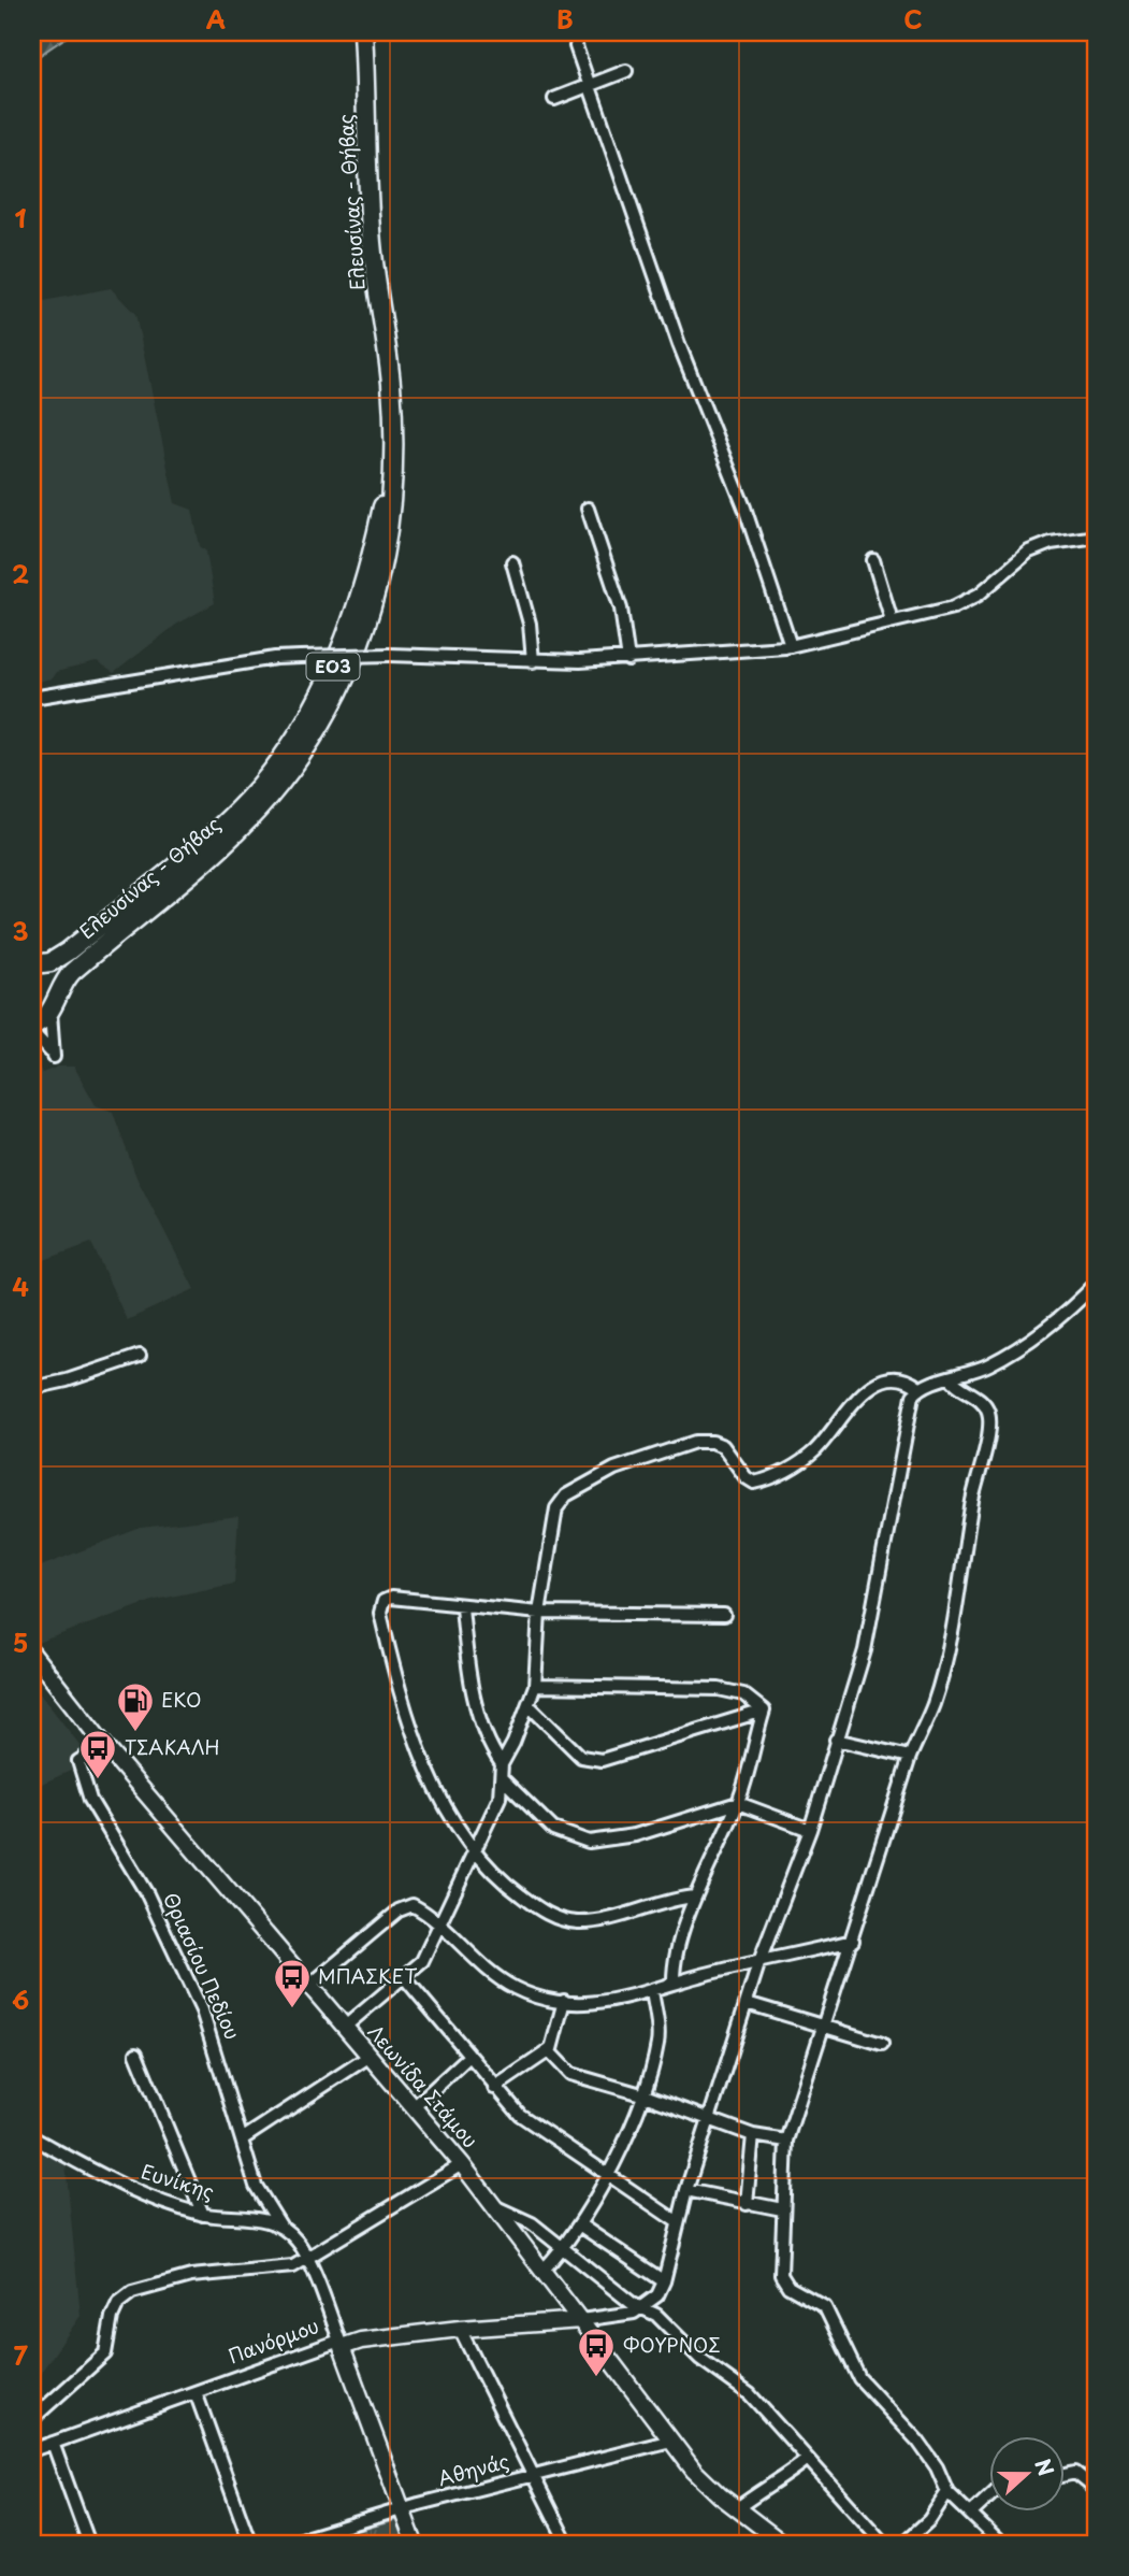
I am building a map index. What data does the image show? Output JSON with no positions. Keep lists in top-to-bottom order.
{
  "streets": {
    "main road": [
      "Ελευσίνας - Θήβας",
      "ΕΟ3",
      "Λεωνίδα Στάμου",
      "Πανόρμου"
    ],
    "street": ["Θριασίου Πεδίου", "Ευνίκης", "Αθηνάς"]
  },
  "crossings": [
    ["Θριασίου Πεδίου", "Λεωνίδα Στάμου"],
    ["Θριασίου Πεδίου", "Ευνίκης"],
    ["Λεωνίδα Στάμου", "Πανόρμου"],
    ["Λεωνίδα Στάμου", "Αθηνάς"]
  ],
  "places": {
    "fuel station": ["EKO"],
    "bus stop": ["ΤΣΑΚΑΛΗ", "ΜΠΑΣΚΕΤ", "ΦΟΥΡΝΟΣ"]
  },
  "north": "right",
  "grid": {
    "columns": ["A", "B", "C"],
    "rows": [
      "1",
      "2",
      "3",
      "4",
      "5",
      "6",
      "7"
    ]
  }
}
